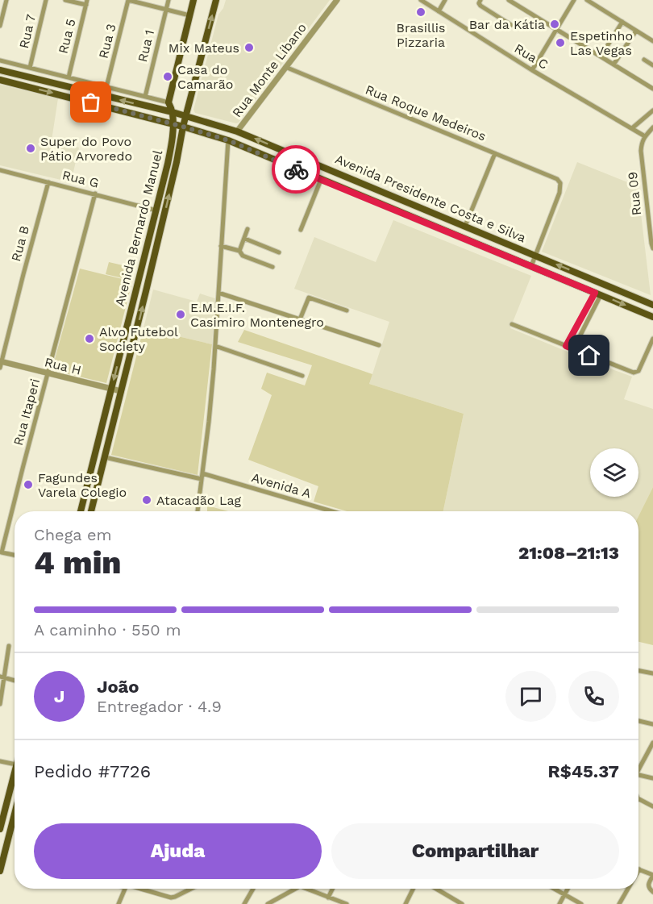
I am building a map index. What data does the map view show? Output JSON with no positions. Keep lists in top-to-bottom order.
{
  "streets": {
    "main road": ["Avenida Presidente Costa e Silva", "Avenida Bernardo Manuel"],
    "street": [
      "Rua 7",
      "Rua 5",
      "Rua 3",
      "Rua 1",
      "Rua C",
      "Rua Monte Líbano",
      "Rua Roque Medeiros",
      "Rua G",
      "Rua 09",
      "Rua B",
      "Rua H",
      "Rua Itaperi",
      "Avenida A"
    ]
  },
  "crossings": [
    ["Rua Monte Líbano", "Rua Roque Medeiros"],
    ["Rua Monte Líbano", "Avenida Presidente Costa e Silva"],
    ["Rua Roque Medeiros", "Avenida Presidente Costa e Silva"],
    ["Rua G", "Avenida Bernardo Manuel"],
    ["Rua G", "Rua B"],
    ["Rua G", "Rua Itaperi"],
    ["Avenida Presidente Costa e Silva", "Avenida Bernardo Manuel"],
    ["Avenida Bernardo Manuel", "Rua H"],
    ["Rua B", "Rua H"],
    ["Rua H", "Rua Itaperi"]
  ],
  "places": [
    "Brasillis Pizzaria",
    "Bar da Kátia",
    "Espetinho Las Vegas",
    "Mix Mateus",
    "Casa do Camarão",
    "Super do Povo Pátio Arvoredo",
    "E.M.E.I.F. Casimiro Montenegro",
    "Alvo Futebol Society",
    "Fagundes Varela Colegio",
    "Atacadão Lag"
  ],
  "page": {
    "heading": ["4 min", "Chega em", "21:08–21:13"],
    "panel": [
      "João",
      "Entregador · 4.9",
      "Pedido #7726",
      "R$45.37"
    ],
    "bar": "A caminho · 550 m",
    "round": "J",
    "buttons": ["Ajuda", "Compartilhar"]
  }
}
